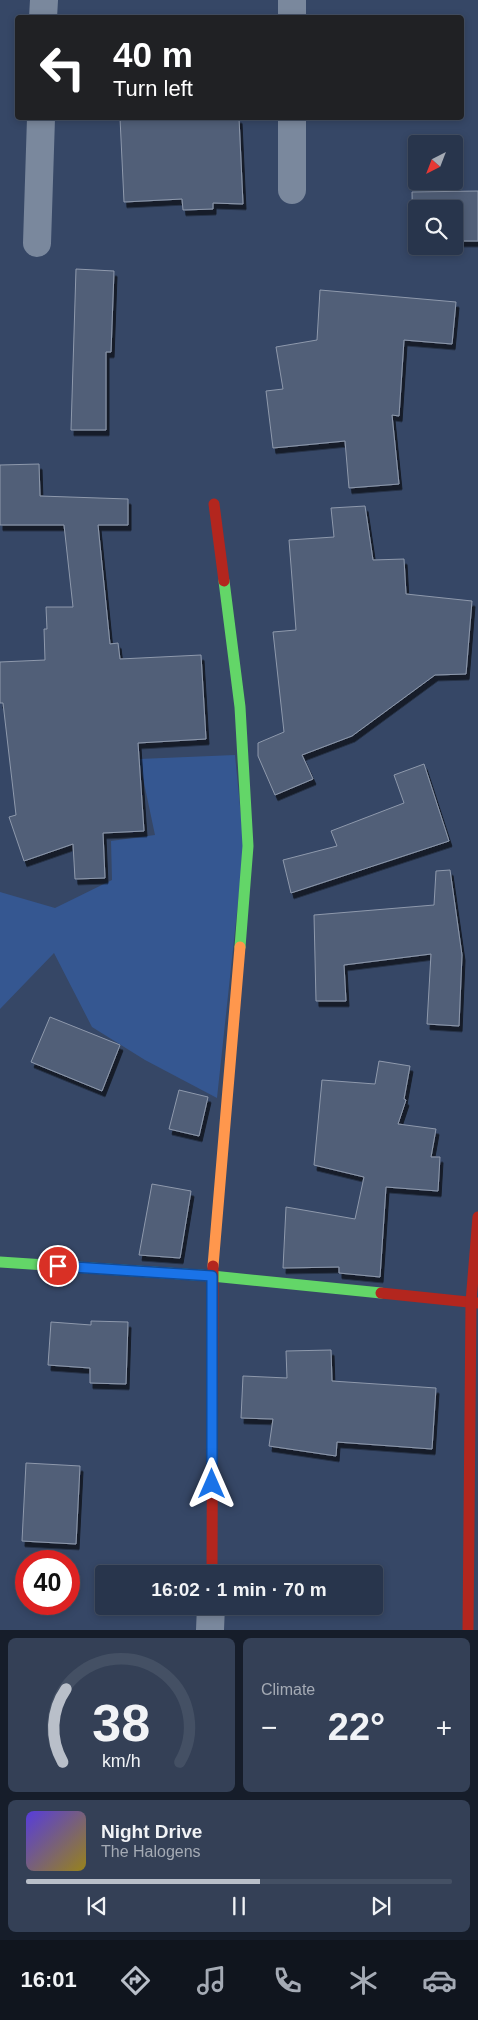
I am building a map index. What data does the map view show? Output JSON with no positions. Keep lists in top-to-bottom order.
{
  "north": "bottom left",
  "page": {
    "turn": ["40 m", "Turn left"],
    "limit": "40",
    "trip": "16:02 · 1 min · 70 m",
    "tile": "Climate",
    "heat": ["−", "22°", "+"],
    "song": ["Night Drive", "The Halogens"],
    "tabs": "16:01",
    "gauge": ["38", "km/h"]
  }
}
